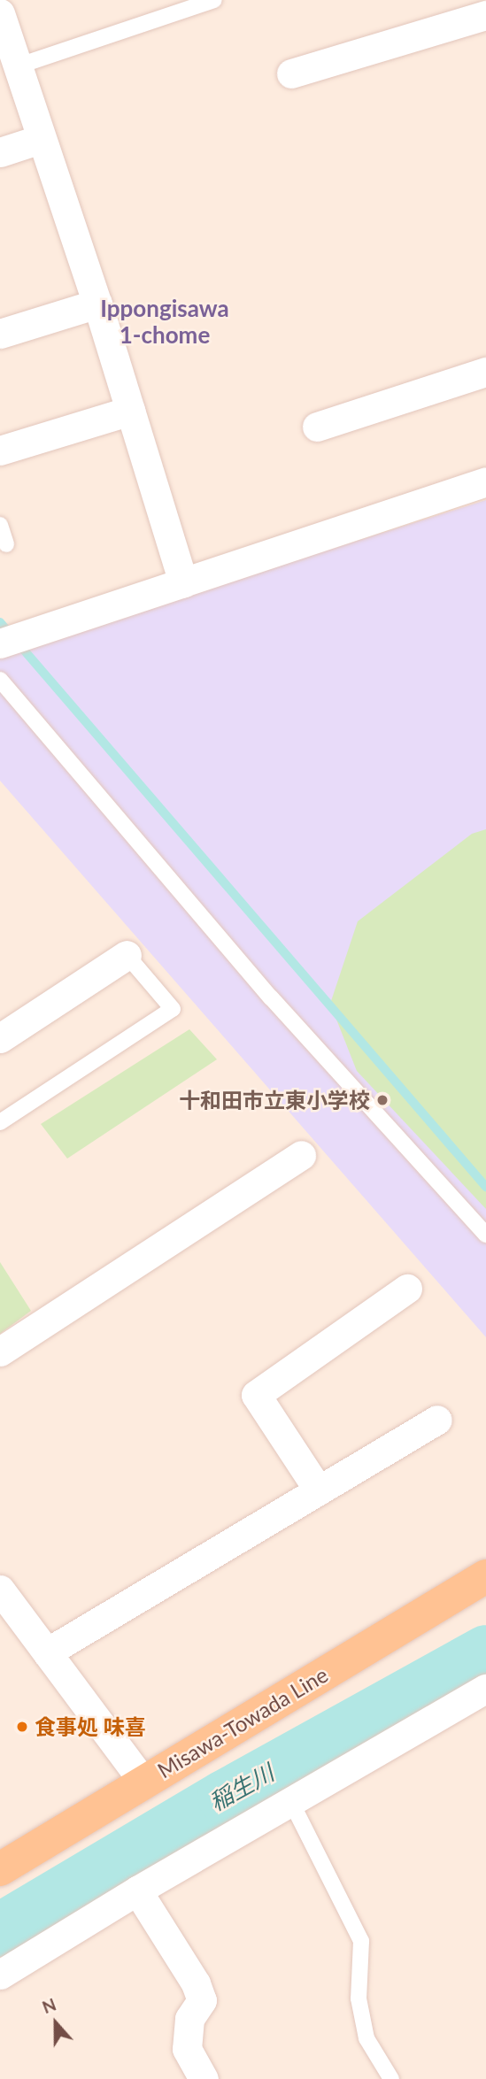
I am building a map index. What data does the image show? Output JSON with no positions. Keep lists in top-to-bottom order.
{
  "streets": {
    "main road": ["Misawa-Towada Line"]
  },
  "districts": ["Ippongisawa 1-chome"],
  "water": ["稲生川"],
  "places": ["十和田市立東小学校", "食事処 味喜"],
  "north": "top"
}
